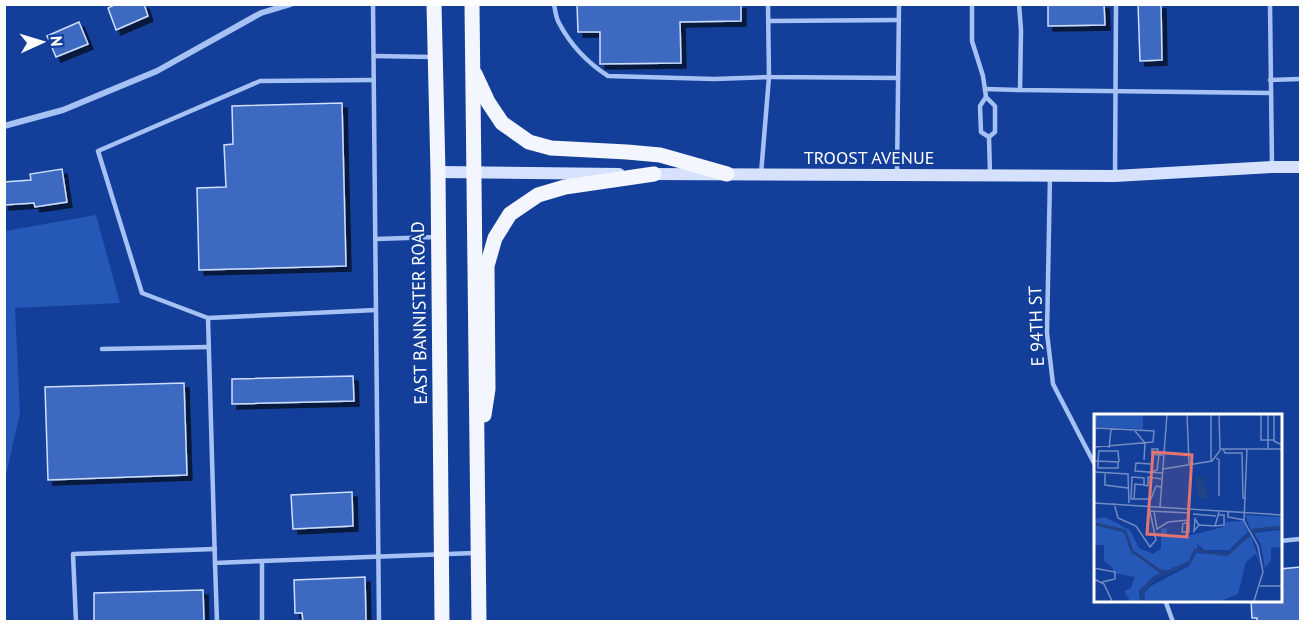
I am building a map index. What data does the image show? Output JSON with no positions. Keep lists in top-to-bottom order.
{
  "streets": {
    "main road": ["TROOST AVENUE", "EAST BANNISTER ROAD"],
    "lane": ["E 94TH ST"]
  },
  "crossings": [
    ["TROOST AVENUE", "EAST BANNISTER ROAD"],
    ["TROOST AVENUE", "E 94TH ST"]
  ],
  "north": "right"
}
